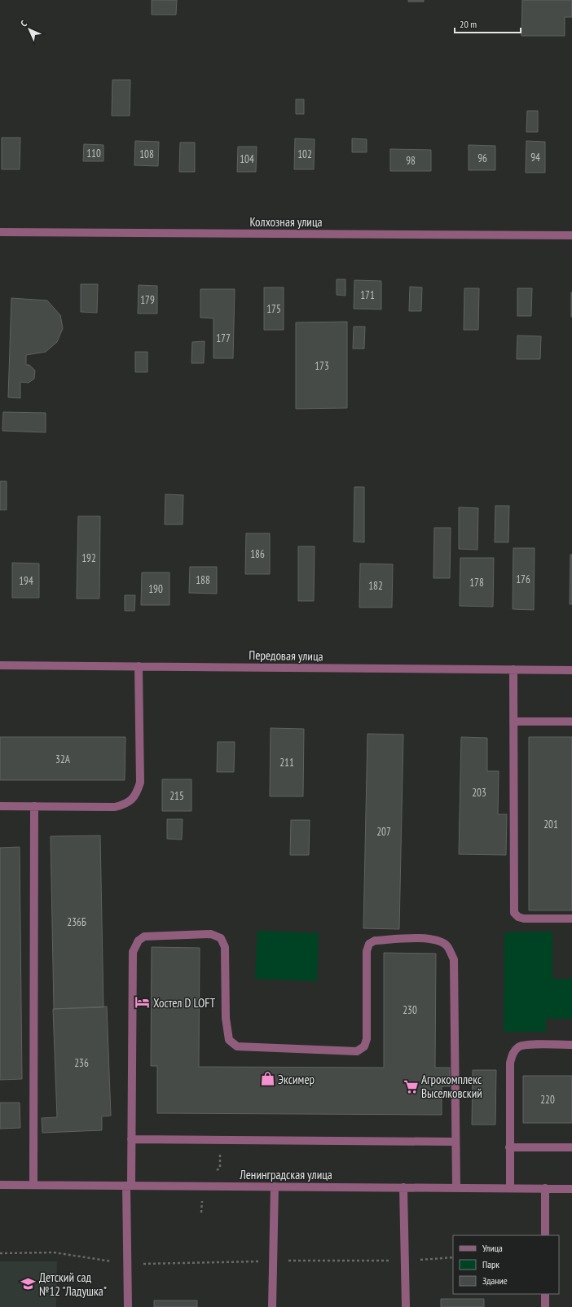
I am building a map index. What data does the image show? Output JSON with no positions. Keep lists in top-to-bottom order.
{
  "streets": {
    "street": ["Колхозная улица", "Передовая улица", "Ленинградская улица"]
  },
  "places": {
    "hotel": ["Хостел D LOFT"],
    "shop": ["Эксимер"],
    "supermarket": ["Агрокомплекс Выселковский"],
    "school or university": ["Детский сад №12 \"Ладушка\""]
  },
  "house_numbers": [
    "110",
    "108",
    "102",
    "94",
    "96",
    "104",
    "98",
    "171",
    "179",
    "175",
    "177",
    "173",
    "186",
    "192",
    "176",
    "188",
    "194",
    "178",
    "182",
    "190",
    "32А",
    "211",
    "203",
    "215",
    "201",
    "207",
    "236Б",
    "230",
    "236",
    "220"
  ],
  "legend": ["Улица", "Парк", "Здание"],
  "scale_bar": "20 m",
  "north": "top left"
}
